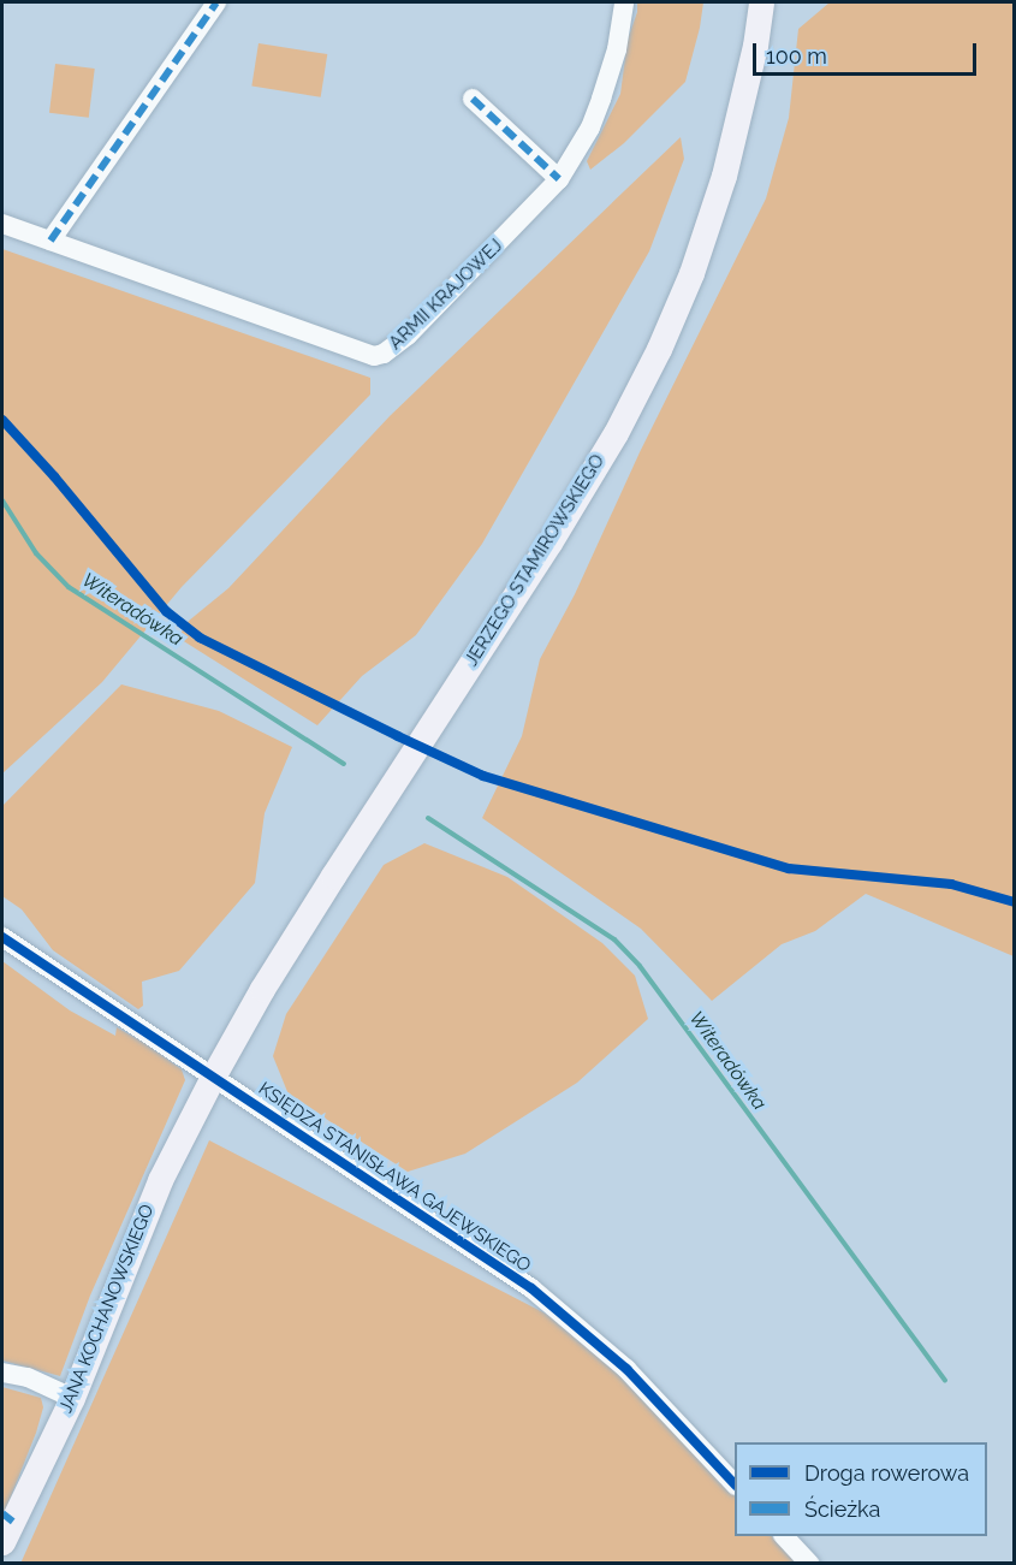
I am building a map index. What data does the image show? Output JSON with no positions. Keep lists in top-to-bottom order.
{
  "streets": {
    "main road": ["JERZEGO STAMIROWSKIEGO", "JANA KOCHANOWSKIEGO"],
    "street": ["ARMII KRAJOWEJ", "KSIĘDZA STANISŁAWA GAJEWSKIEGO"]
  },
  "crossings": [
    ["JERZEGO STAMIROWSKIEGO", "KSIĘDZA STANISŁAWA GAJEWSKIEGO"],
    ["JERZEGO STAMIROWSKIEGO", "JANA KOCHANOWSKIEGO"],
    ["KSIĘDZA STANISŁAWA GAJEWSKIEGO", "JANA KOCHANOWSKIEGO"]
  ],
  "water": ["Witeradówka"],
  "legend": ["Droga rowerowa", "Ścieżka"],
  "scale_bar": "100 m"
}
